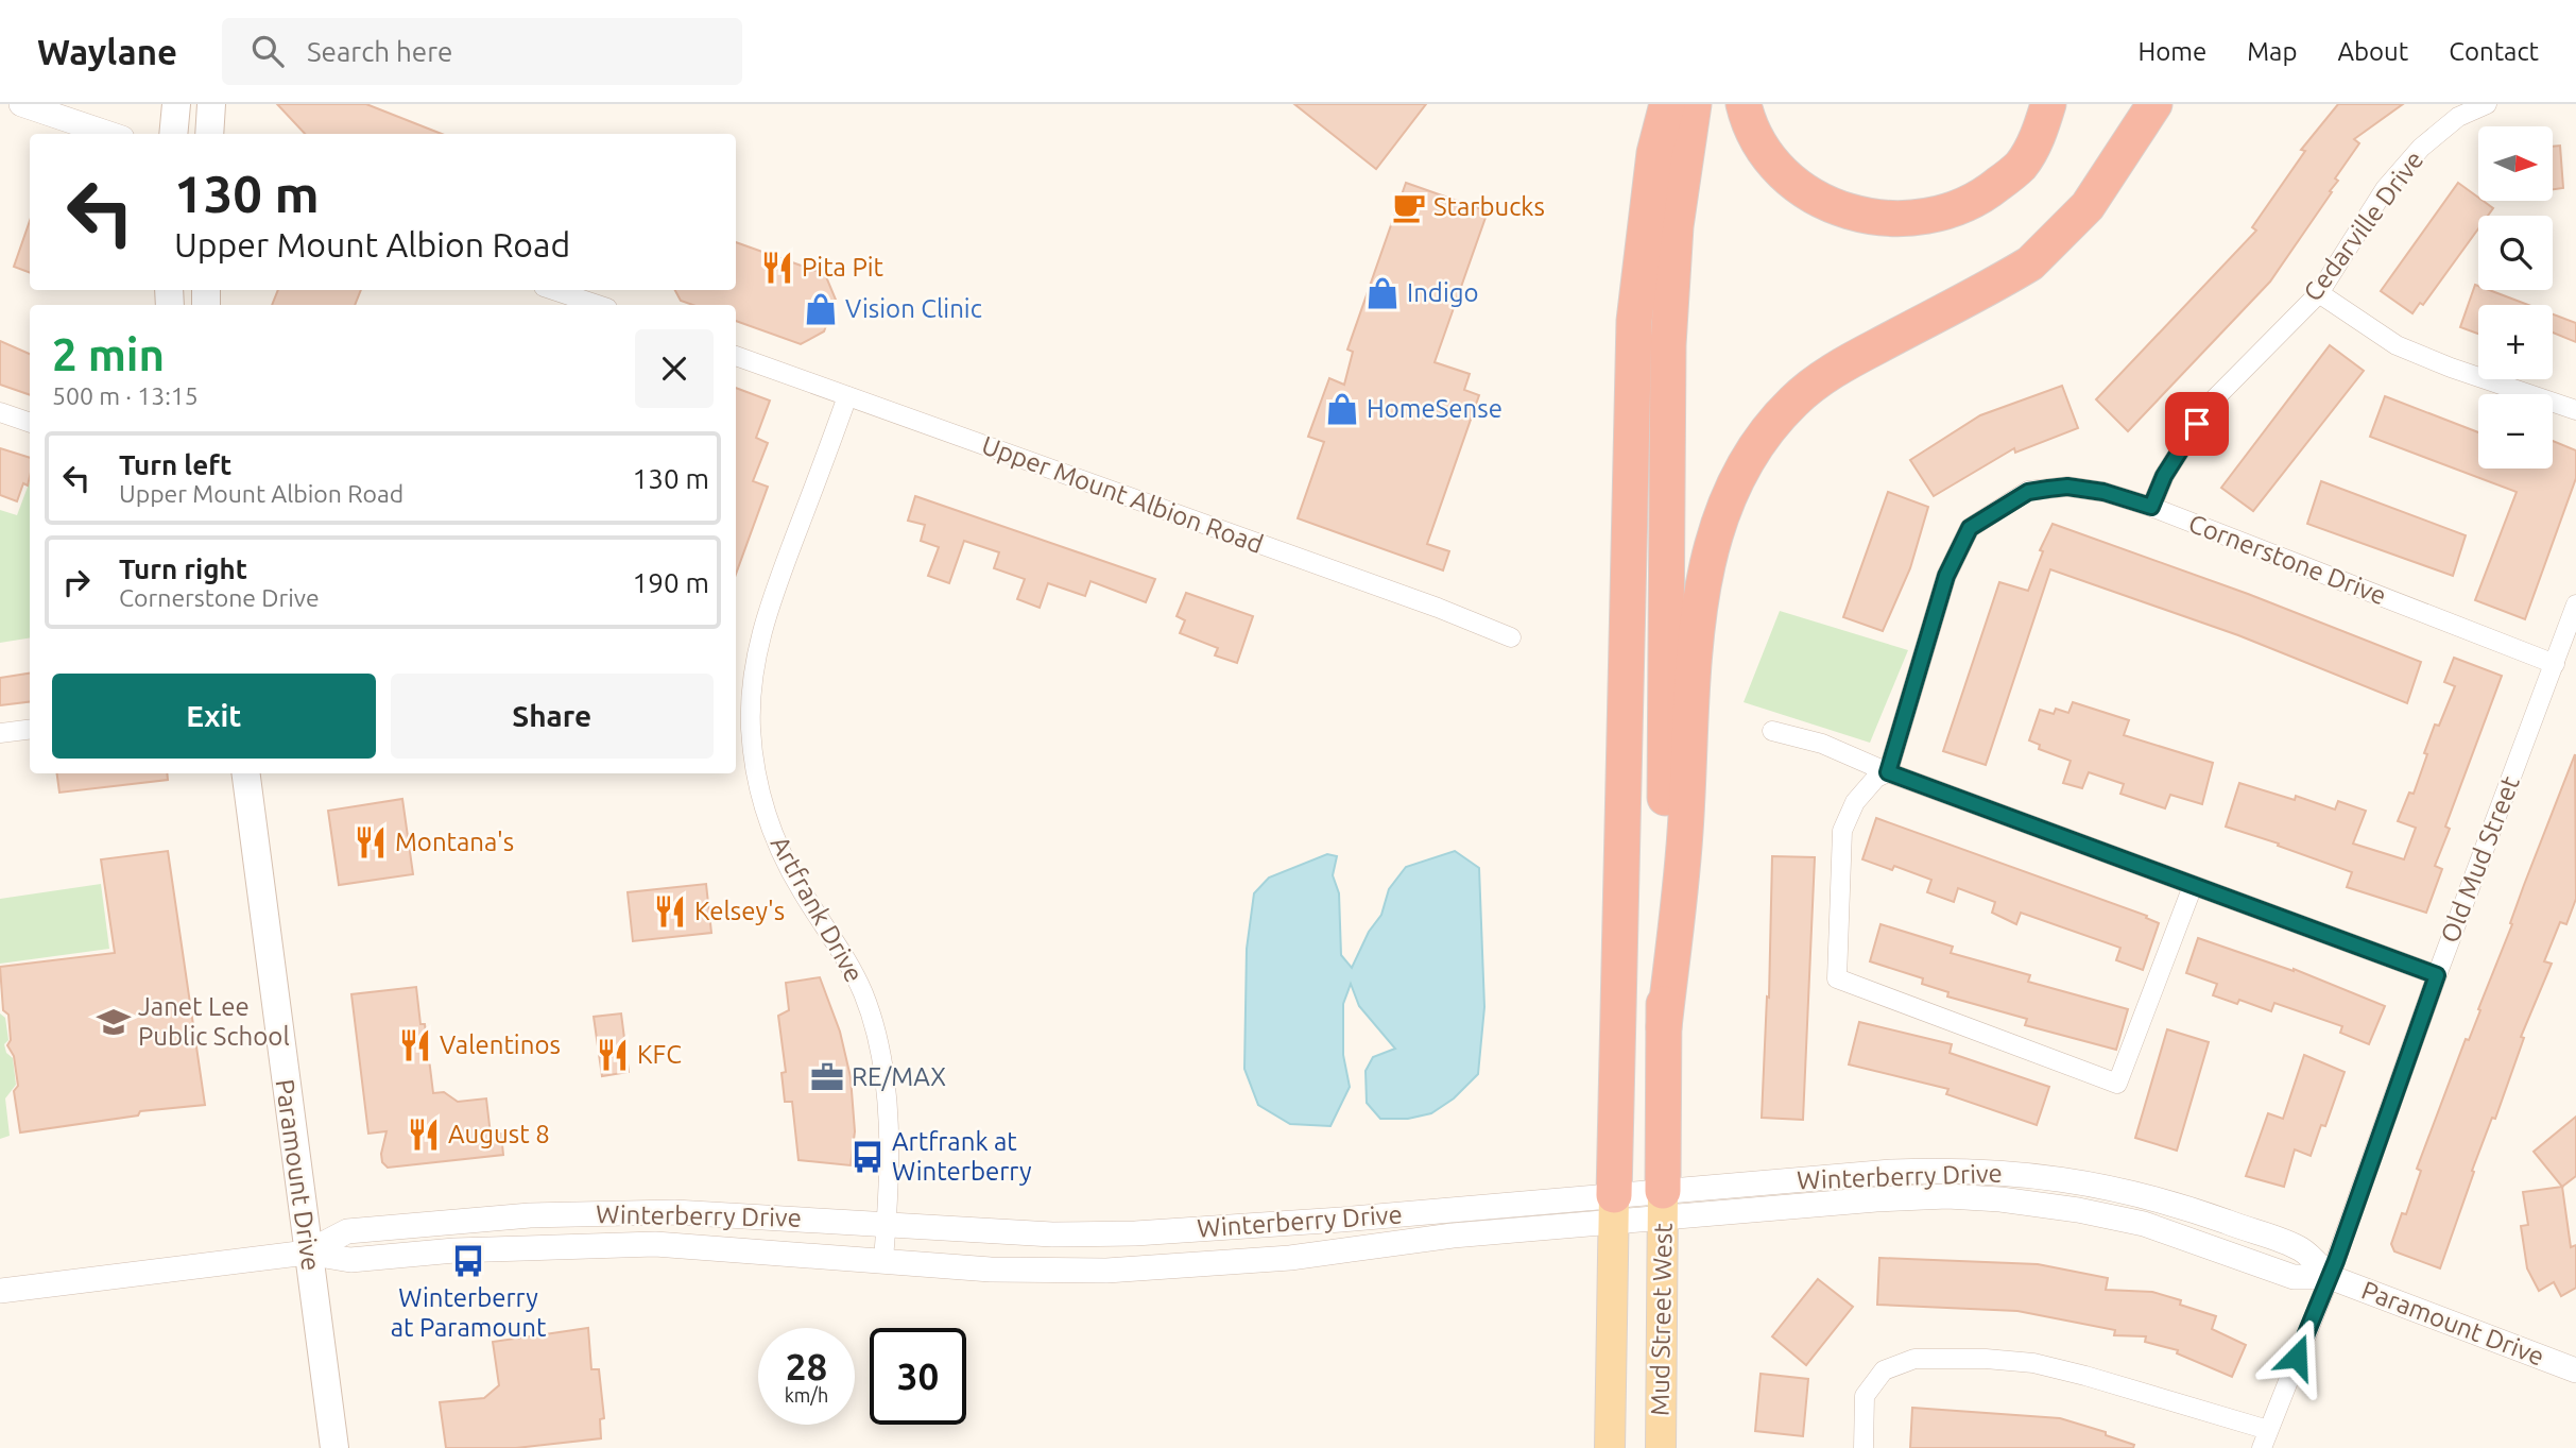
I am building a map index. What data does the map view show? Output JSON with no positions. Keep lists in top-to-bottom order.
{
  "streets": {
    "main road": ["Paramount Drive", "Mud Street West"],
    "street": [
      "Cedarville Drive",
      "Upper Mount Albion Road",
      "Cornerstone Drive",
      "Old Mud Street",
      "Artfrank Drive",
      "Winterberry Drive"
    ]
  },
  "crossings": [
    ["Cedarville Drive", "Cornerstone Drive"],
    ["Upper Mount Albion Road", "Artfrank Drive"],
    ["Cornerstone Drive", "Old Mud Street"],
    ["Old Mud Street", "Paramount Drive"],
    ["Old Mud Street", "Winterberry Drive"],
    ["Artfrank Drive", "Winterberry Drive"],
    ["Paramount Drive", "Winterberry Drive"],
    ["Winterberry Drive", "Mud Street West"]
  ],
  "places": {
    "cafe": ["Starbucks"],
    "restaurant": [
      "Pita Pit",
      "Montana's",
      "Kelsey's",
      "Valentinos",
      "KFC",
      "August 8"
    ],
    "shop": ["Indigo", "Vision Clinic", "HomeSense"],
    "school or university": ["Janet Lee Public School"],
    "office": ["RE/MAX"],
    "bus stop": ["Artfrank at Winterberry", "Winterberry at Paramount"]
  },
  "north": "right",
  "page": {
    "header": "Waylane",
    "search": "Search here",
    "nav": [
      "Home",
      "Map",
      "About",
      "Contact"
    ],
    "map_buttons": ["+", "−"],
    "turn": ["130 m", "Upper Mount Albion Road"],
    "heading": ["2 min", "500 m · 13:15"],
    "list": [
      {
        "name": "Turn left",
        "note": "Upper Mount Albion Road",
        "value": "130 m"
      },
      {
        "name": "Turn right",
        "note": "Cornerstone Drive",
        "value": "190 m"
      }
    ],
    "buttons": ["Exit", "Share"],
    "speed": "28 km/h",
    "limit": "30"
  }
}
